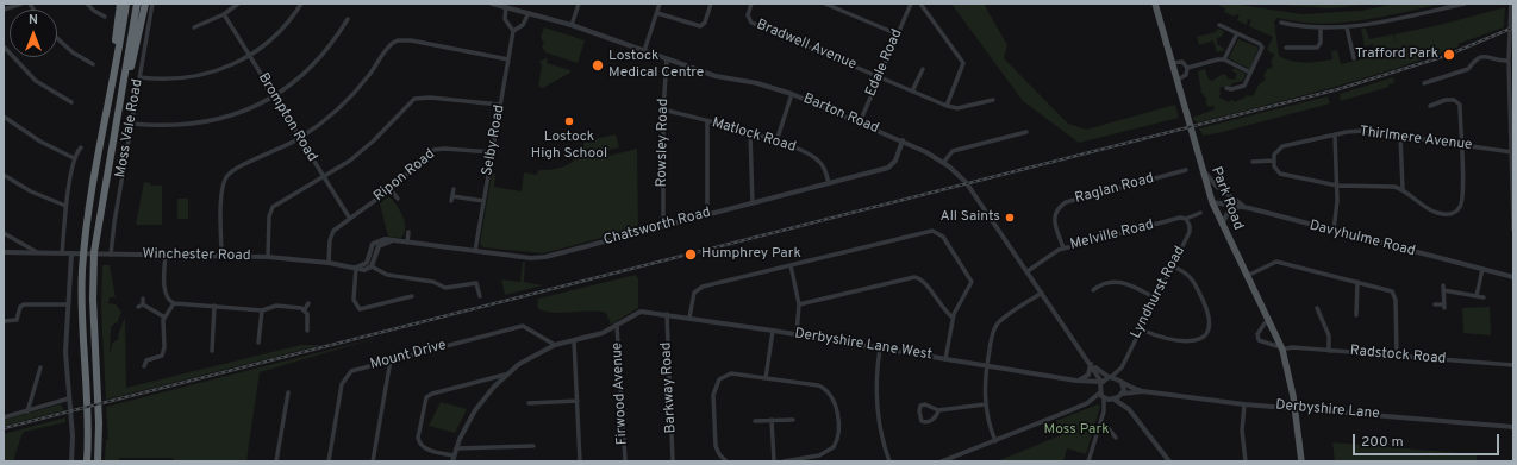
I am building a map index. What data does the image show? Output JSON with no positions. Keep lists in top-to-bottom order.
{
  "streets": {
    "main road": ["Park Road"],
    "street": [
      "Bradwell Avenue",
      "Edale Road",
      "Barton Road",
      "Brompton Road",
      "Moss Vale Road",
      "Matlock Road",
      "Thirlmere Avenue",
      "Selby Road",
      "Rowsley Road",
      "Ripon Road",
      "Raglan Road",
      "Chatsworth Road",
      "Melville Road",
      "Davyhulme Road",
      "Winchester Road",
      "Lyndhurst Road",
      "Derbyshire Lane West",
      "Mount Drive",
      "Radstock Road",
      "Barkway Road",
      "Firwood Avenue",
      "Derbyshire Lane"
    ]
  },
  "crossings": [
    ["Bradwell Avenue", "Edale Road"],
    ["Edale Road", "Barton Road"],
    ["Barton Road", "Selby Road"],
    ["Barton Road", "Rowsley Road"],
    ["Barton Road", "Chatsworth Road"],
    ["Barton Road", "Melville Road"],
    ["Barton Road", "Lyndhurst Road"],
    ["Barton Road", "Derbyshire Lane West"],
    ["Barton Road", "Derbyshire Lane"],
    ["Brompton Road", "Ripon Road"],
    ["Moss Vale Road", "Winchester Road"],
    ["Matlock Road", "Rowsley Road"],
    ["Matlock Road", "Chatsworth Road"],
    ["Selby Road", "Ripon Road"],
    ["Selby Road", "Chatsworth Road"],
    ["Rowsley Road", "Chatsworth Road"],
    ["Ripon Road", "Winchester Road"],
    ["Raglan Road", "Melville Road"],
    ["Park Road", "Davyhulme Road"],
    ["Park Road", "Radstock Road"],
    ["Park Road", "Derbyshire Lane"],
    ["Chatsworth Road", "Winchester Road"],
    ["Melville Road", "Lyndhurst Road"],
    ["Lyndhurst Road", "Derbyshire Lane West"],
    ["Lyndhurst Road", "Derbyshire Lane"],
    ["Derbyshire Lane West", "Barkway Road"],
    ["Derbyshire Lane West", "Firwood Avenue"],
    ["Derbyshire Lane West", "Derbyshire Lane"]
  ],
  "parks": ["Moss Park"],
  "places": [
    "Trafford Park",
    "Lostock Medical Centre",
    "Lostock High School",
    "All Saints",
    "Humphrey Park"
  ],
  "scale_bar": "200 m",
  "north": "top"
}
